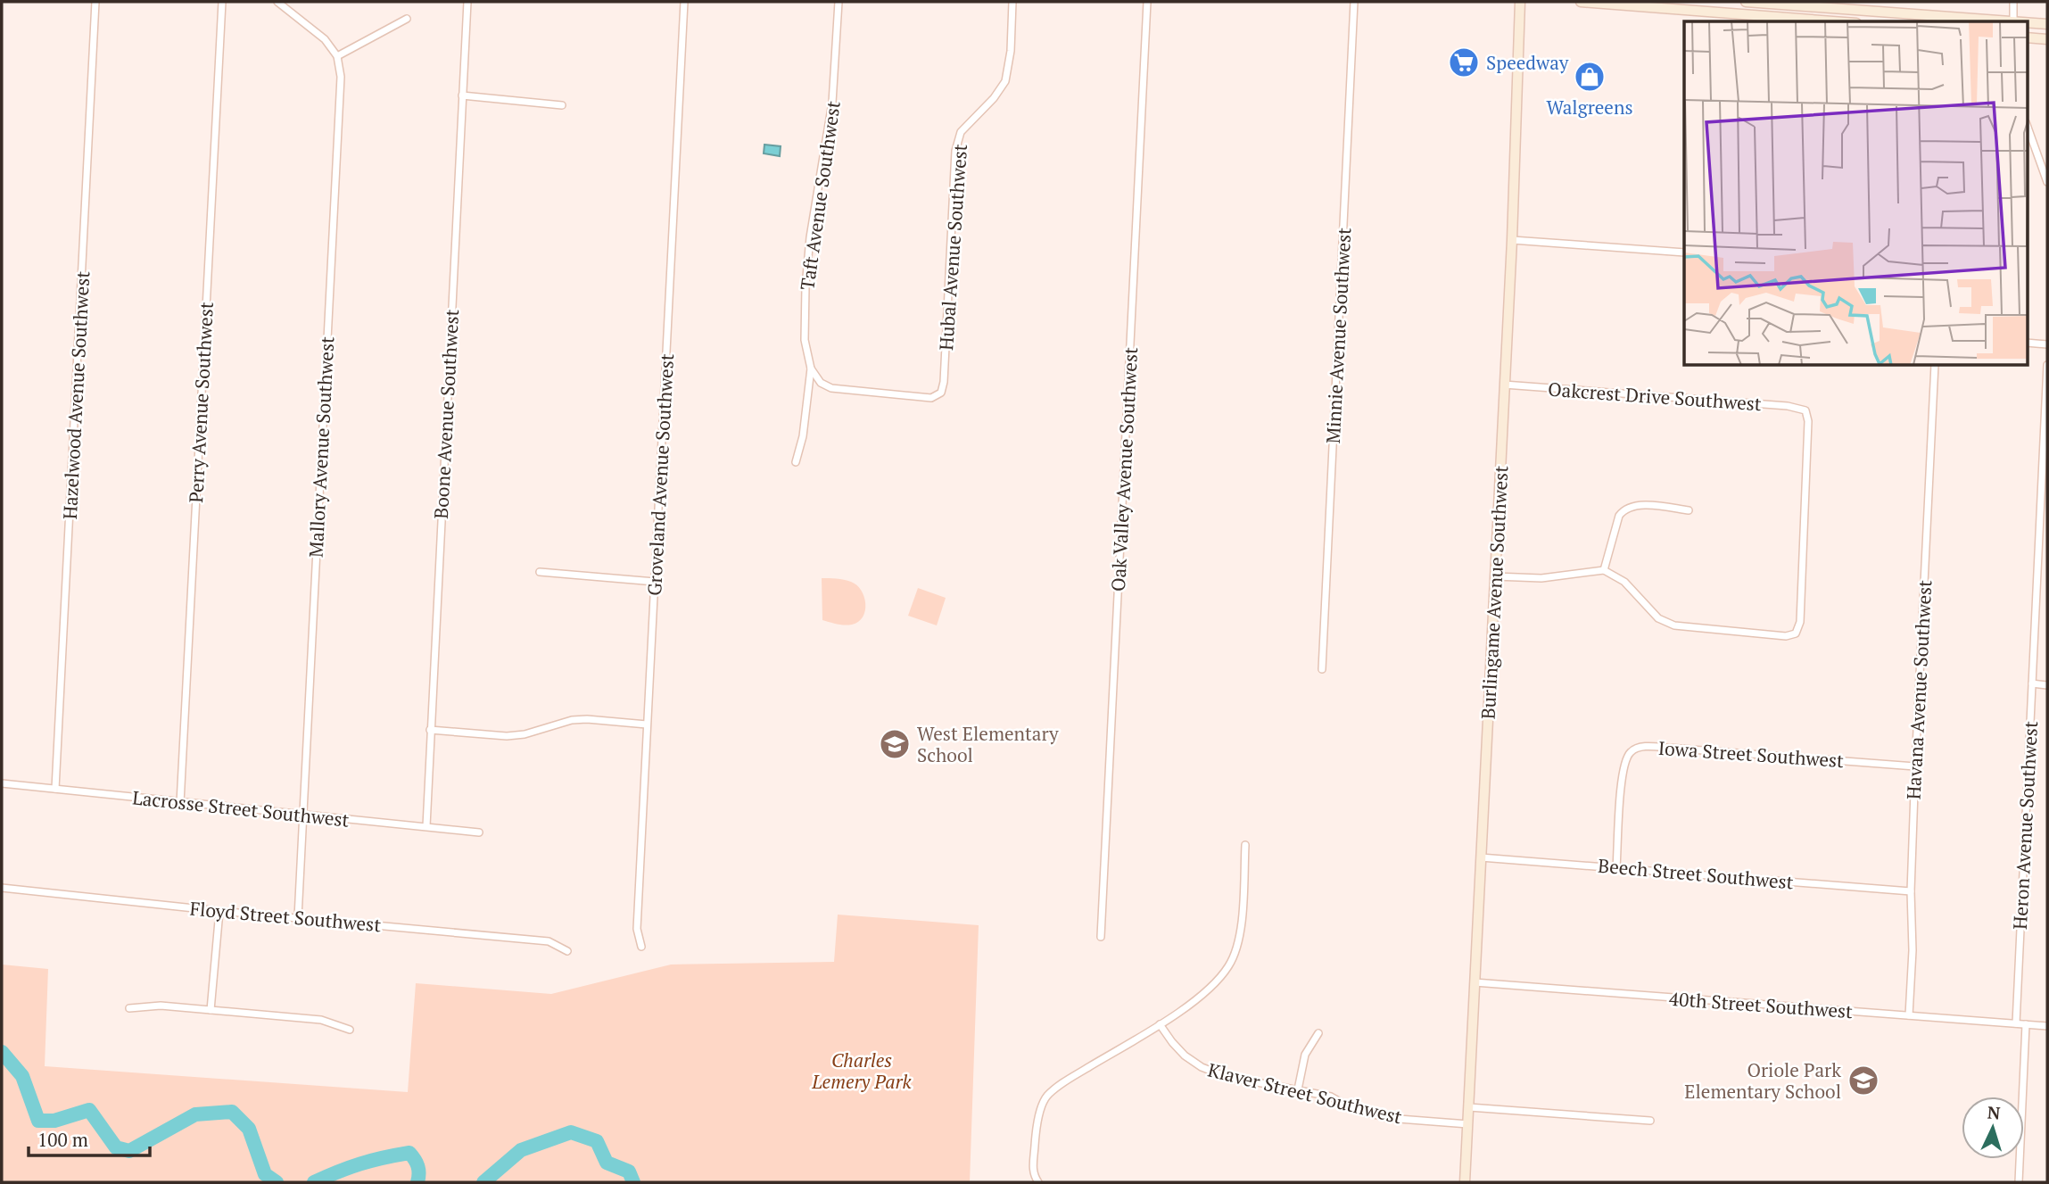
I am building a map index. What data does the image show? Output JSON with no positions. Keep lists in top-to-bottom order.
{
  "streets": {
    "street": [
      "Taft Avenue Southwest",
      "Hubal Avenue Southwest",
      "Minnie Avenue Southwest",
      "Hazelwood Avenue Southwest",
      "Oakcrest Drive Southwest",
      "Perry Avenue Southwest",
      "Boone Avenue Southwest",
      "Mallory Avenue Southwest",
      "Oak Valley Avenue Southwest",
      "Groveland Avenue Southwest",
      "Burlingame Avenue Southwest",
      "Havana Avenue Southwest",
      "Iowa Street Southwest",
      "Lacrosse Street Southwest",
      "Heron Avenue Southwest",
      "Beech Street Southwest",
      "Floyd Street Southwest",
      "40th Street Southwest",
      "Klaver Street Southwest"
    ]
  },
  "crossings": [
    ["Taft Avenue Southwest", "Hubal Avenue Southwest"],
    ["Hazelwood Avenue Southwest", "Lacrosse Street Southwest"],
    ["Oakcrest Drive Southwest", "Burlingame Avenue Southwest"],
    ["Perry Avenue Southwest", "Lacrosse Street Southwest"],
    ["Boone Avenue Southwest", "Lacrosse Street Southwest"],
    ["Mallory Avenue Southwest", "Lacrosse Street Southwest"],
    ["Mallory Avenue Southwest", "Floyd Street Southwest"],
    ["Burlingame Avenue Southwest", "Beech Street Southwest"],
    ["Burlingame Avenue Southwest", "40th Street Southwest"],
    ["Burlingame Avenue Southwest", "Klaver Street Southwest"],
    ["Havana Avenue Southwest", "Iowa Street Southwest"],
    ["Havana Avenue Southwest", "Beech Street Southwest"],
    ["Havana Avenue Southwest", "40th Street Southwest"],
    ["Iowa Street Southwest", "Beech Street Southwest"],
    ["Heron Avenue Southwest", "40th Street Southwest"]
  ],
  "parks": ["Charles Lemery Park"],
  "places": {
    "supermarket": ["Speedway"],
    "shop": ["Walgreens"],
    "school or university": ["West Elementary School", "Oriole Park Elementary School"]
  },
  "scale_bar": "100 m",
  "north": "top"
}
